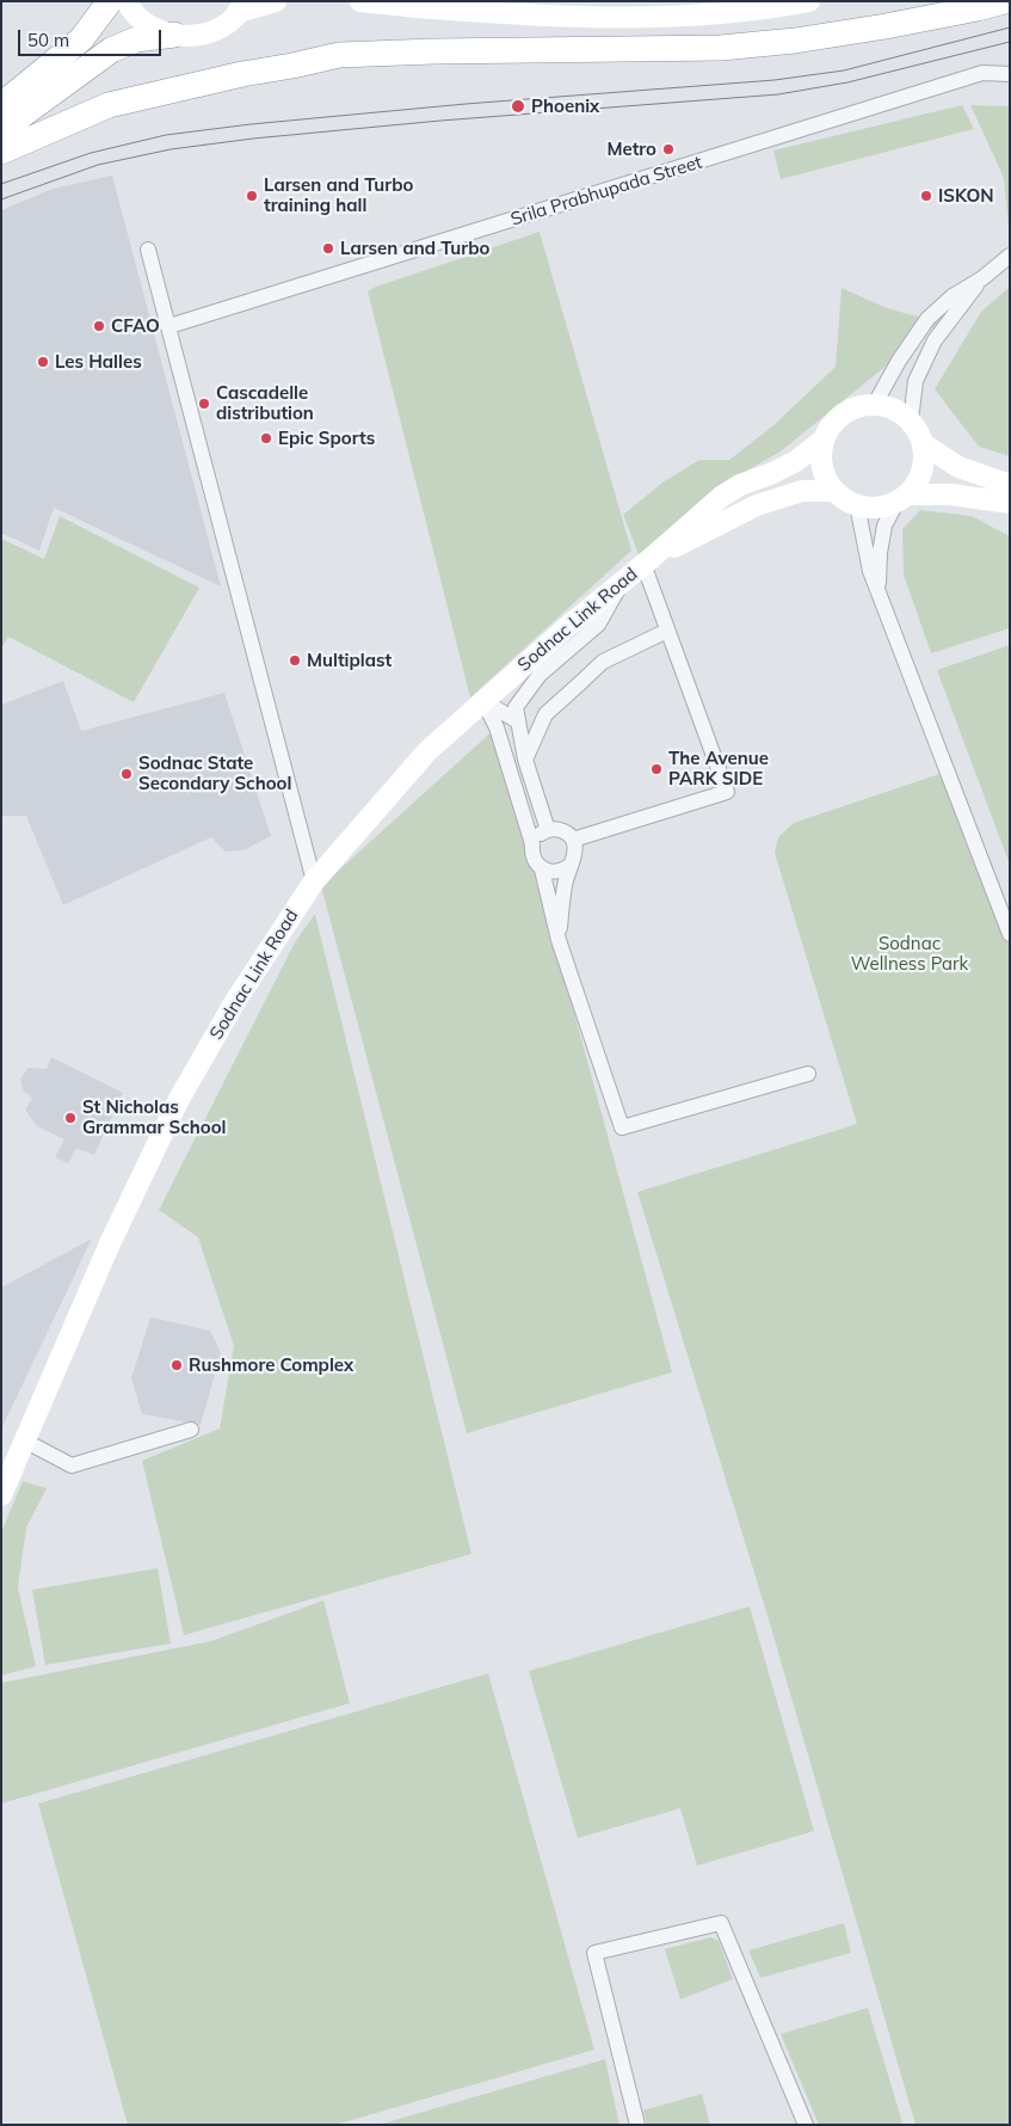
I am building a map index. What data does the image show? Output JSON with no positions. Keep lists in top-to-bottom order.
{
  "streets": {
    "main road": ["Sodnac Link Road"],
    "street": ["Srila Prabhupada Street"]
  },
  "parks": ["Sodnac Wellness Park"],
  "places": [
    "Phoenix",
    "Metro",
    "Larsen and Turbo training hall",
    "ISKON",
    "Larsen and Turbo",
    "CFAO",
    "Les Halles",
    "Cascadelle distribution",
    "Epic Sports",
    "Multiplast",
    "The Avenue PARK SIDE",
    "Sodnac State Secondary School",
    "St Nicholas Grammar School",
    "Rushmore Complex"
  ],
  "scale_bar": "50 m"
}
